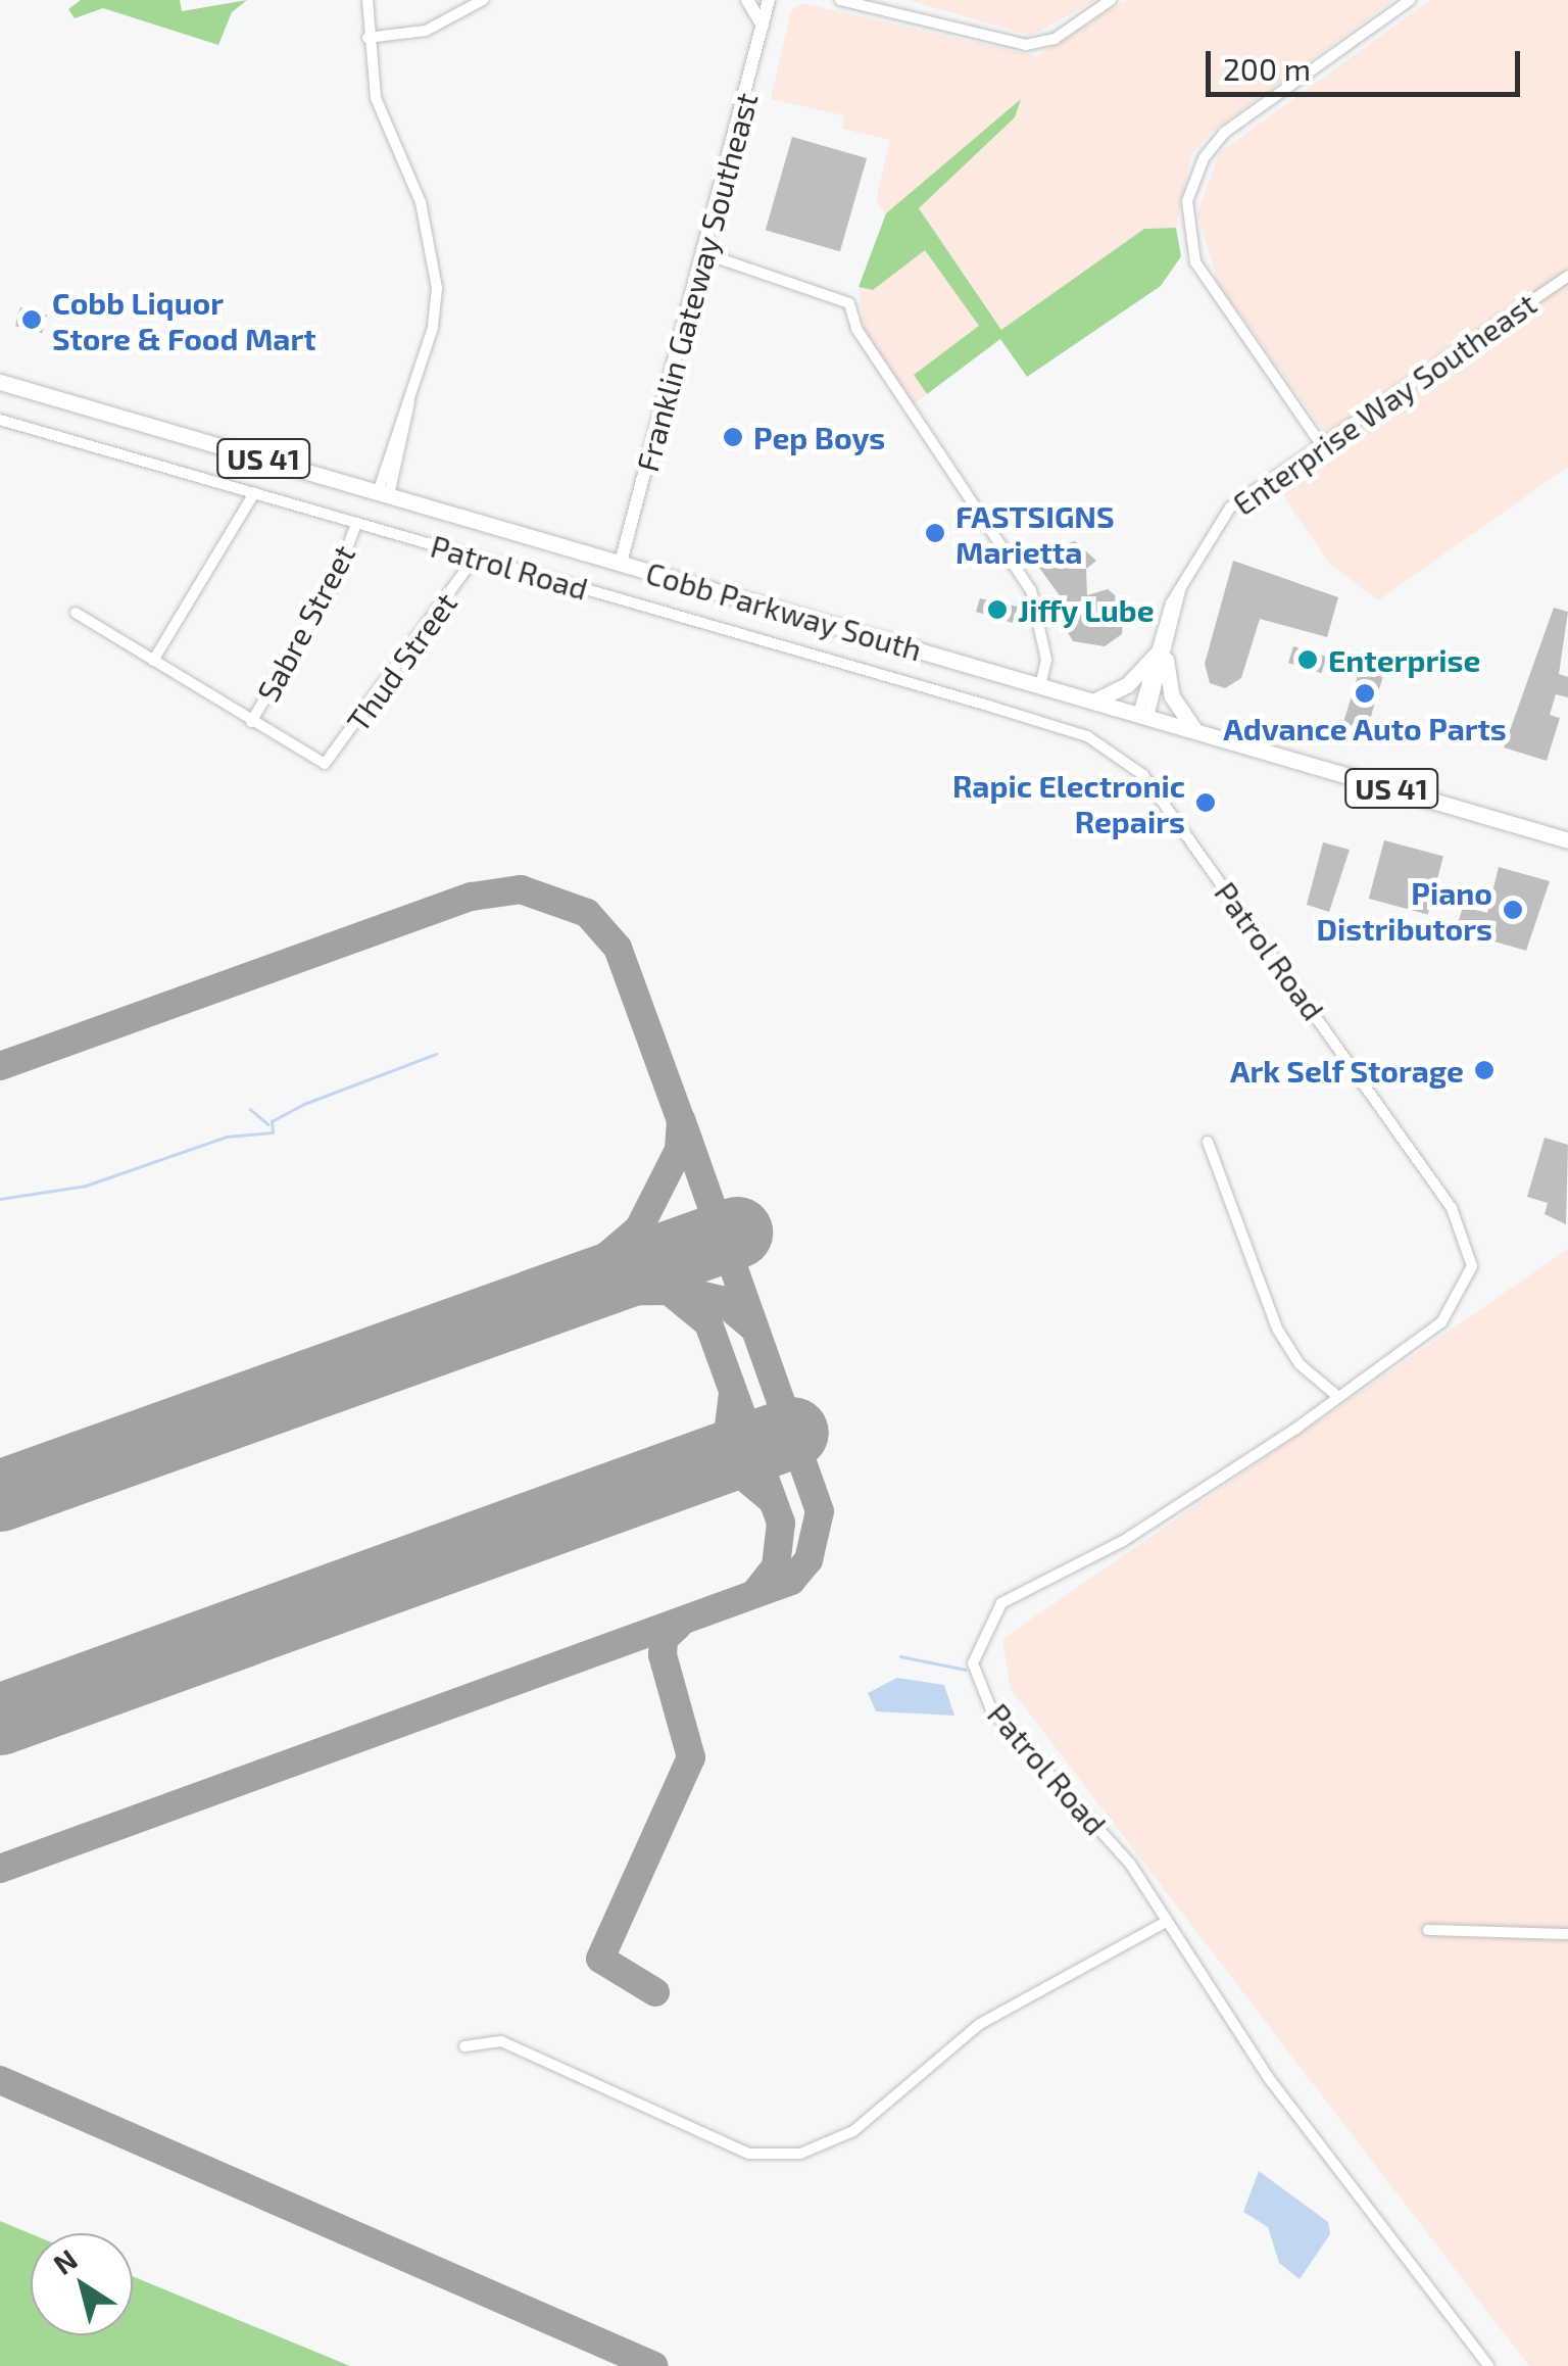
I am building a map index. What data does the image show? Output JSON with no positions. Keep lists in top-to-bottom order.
{
  "streets": {
    "main road": ["US 41", "Cobb Parkway South"],
    "street": [
      "Franklin Gateway Southeast",
      "Enterprise Way Southeast",
      "Patrol Road",
      "Sabre Street",
      "Thud Street"
    ]
  },
  "crossings": [
    ["Franklin Gateway Southeast", "Cobb Parkway South"],
    ["Enterprise Way Southeast", "Cobb Parkway South"],
    ["Patrol Road", "Sabre Street"],
    ["Patrol Road", "Thud Street"],
    ["Sabre Street", "Thud Street"]
  ],
  "places": [
    "Cobb Liquor Store & Food Mart",
    "Pep Boys",
    "FASTSIGNS Marietta",
    "Jiffy Lube",
    "Enterprise",
    "Advance Auto Parts",
    "Rapic Electronic Repairs",
    "Piano Distributors",
    "Ark Self Storage"
  ],
  "scale_bar": "200 m",
  "north": "top left"
}
